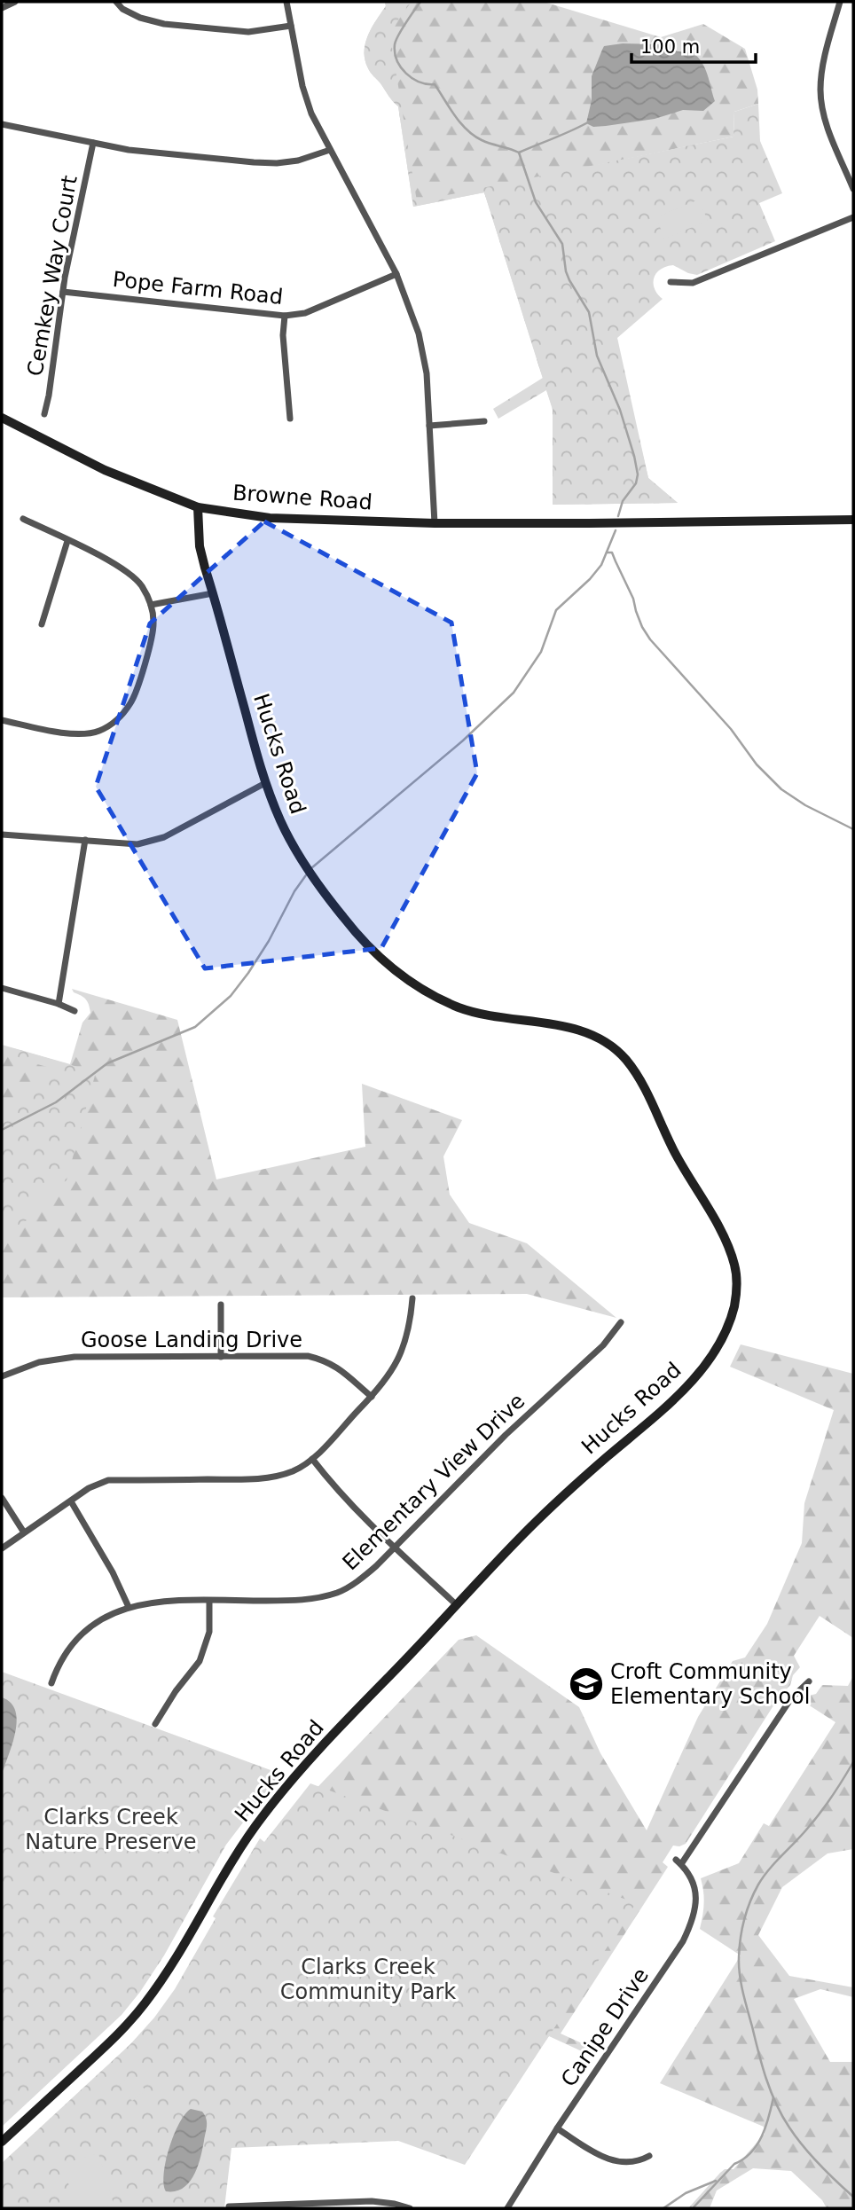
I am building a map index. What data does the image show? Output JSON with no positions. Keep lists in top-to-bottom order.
{
  "streets": {
    "main road": ["Browne Road", "Hucks Road"],
    "street": [
      "Cemkey Way Court",
      "Pope Farm Road",
      "Goose Landing Drive",
      "Elementary View Drive",
      "Canipe Drive"
    ]
  },
  "crossings": [
    ["Cemkey Way Court", "Pope Farm Road"],
    ["Browne Road", "Hucks Road"]
  ],
  "parks": ["Clarks Creek Nature Preserve", "Clarks Creek Community Park"],
  "places": {
    "school or university": ["Croft Community Elementary School"]
  },
  "scale_bar": "100 m"
}
